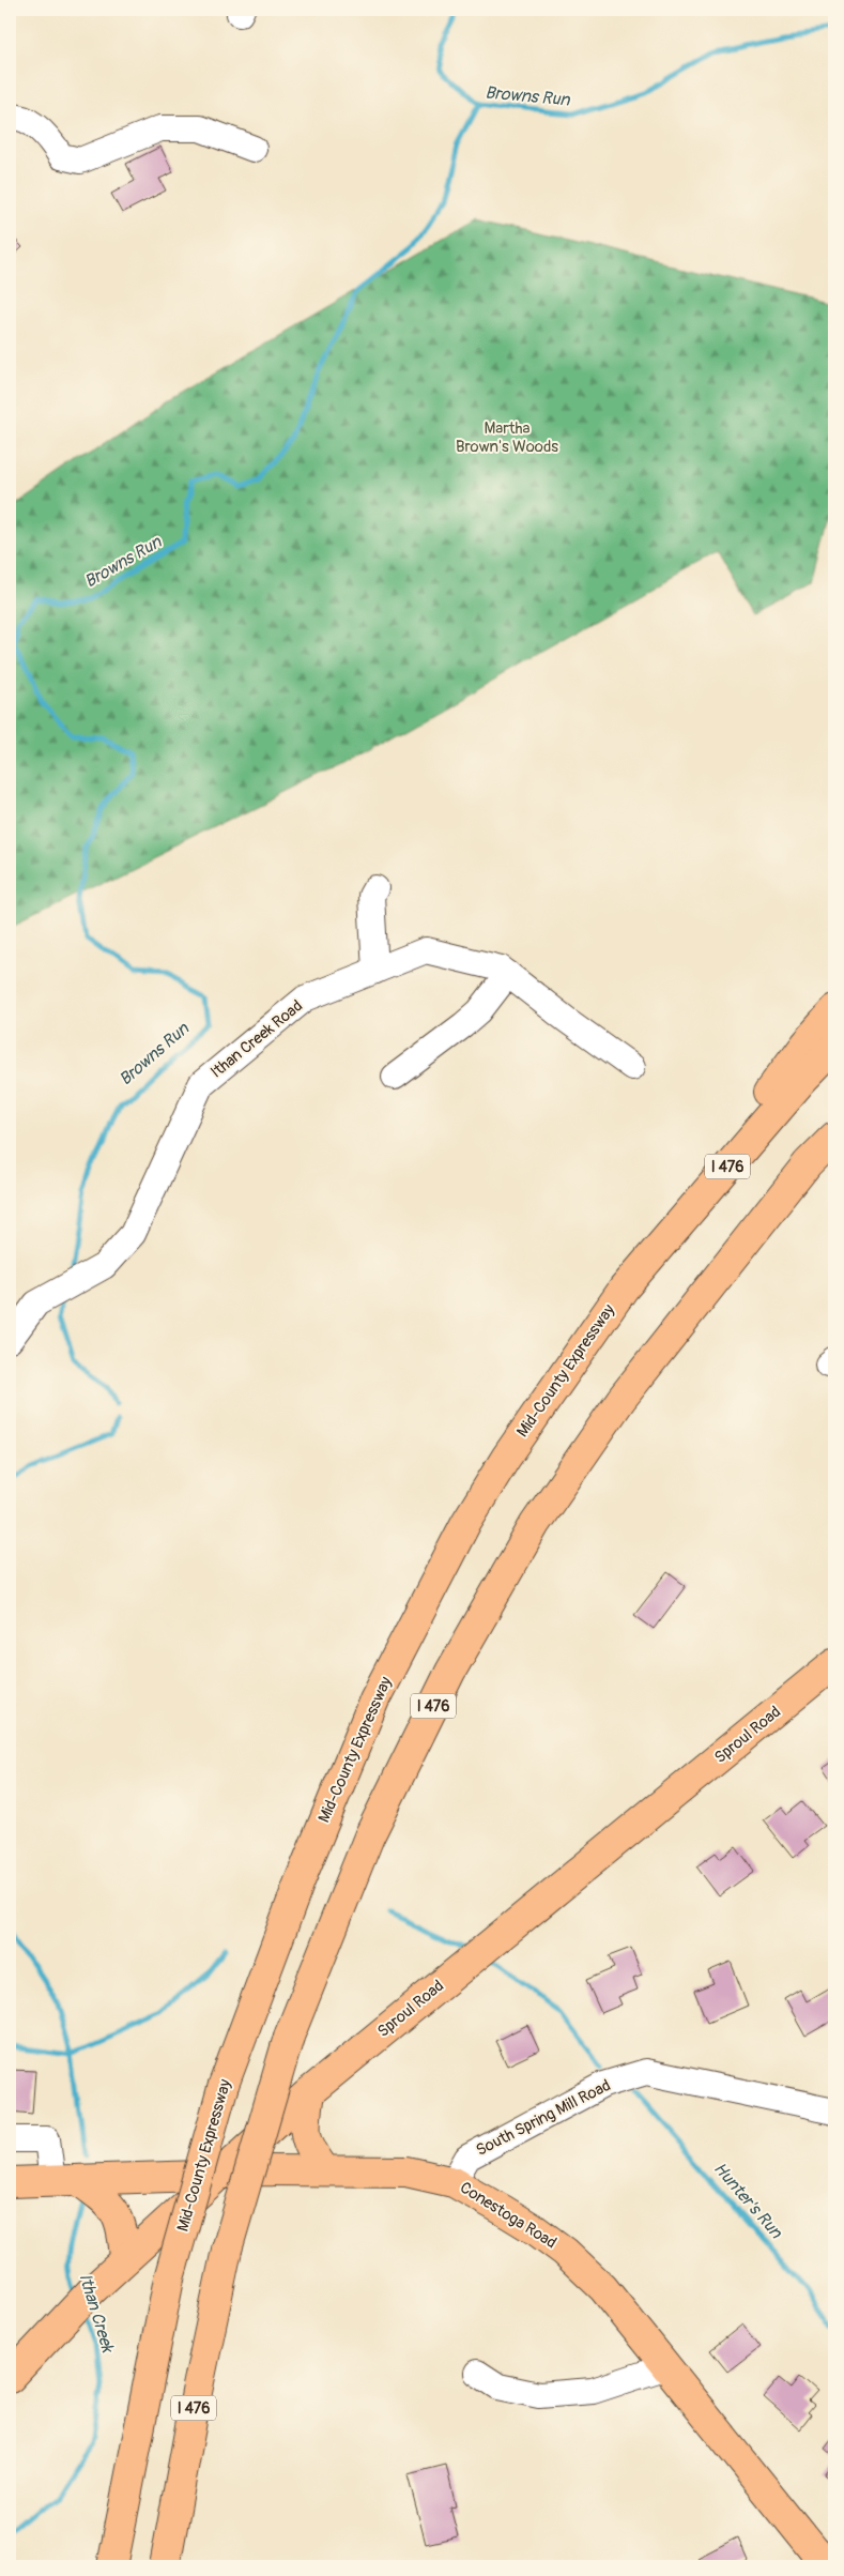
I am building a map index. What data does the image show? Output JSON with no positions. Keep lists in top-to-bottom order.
{
  "streets": {
    "main road": [
      "I 476",
      "Mid-County Expressway",
      "Sproul Road",
      "Conestoga Road"
    ],
    "street": ["Ithan Creek Road", "South Spring Mill Road"]
  },
  "crossings": [
    ["Sproul Road", "Conestoga Road"],
    ["South Spring Mill Road", "Conestoga Road"]
  ],
  "water": ["Browns Run", "Hunter's Run", "Ithan Creek"],
  "parks": ["Martha Brown's Woods"]
}
